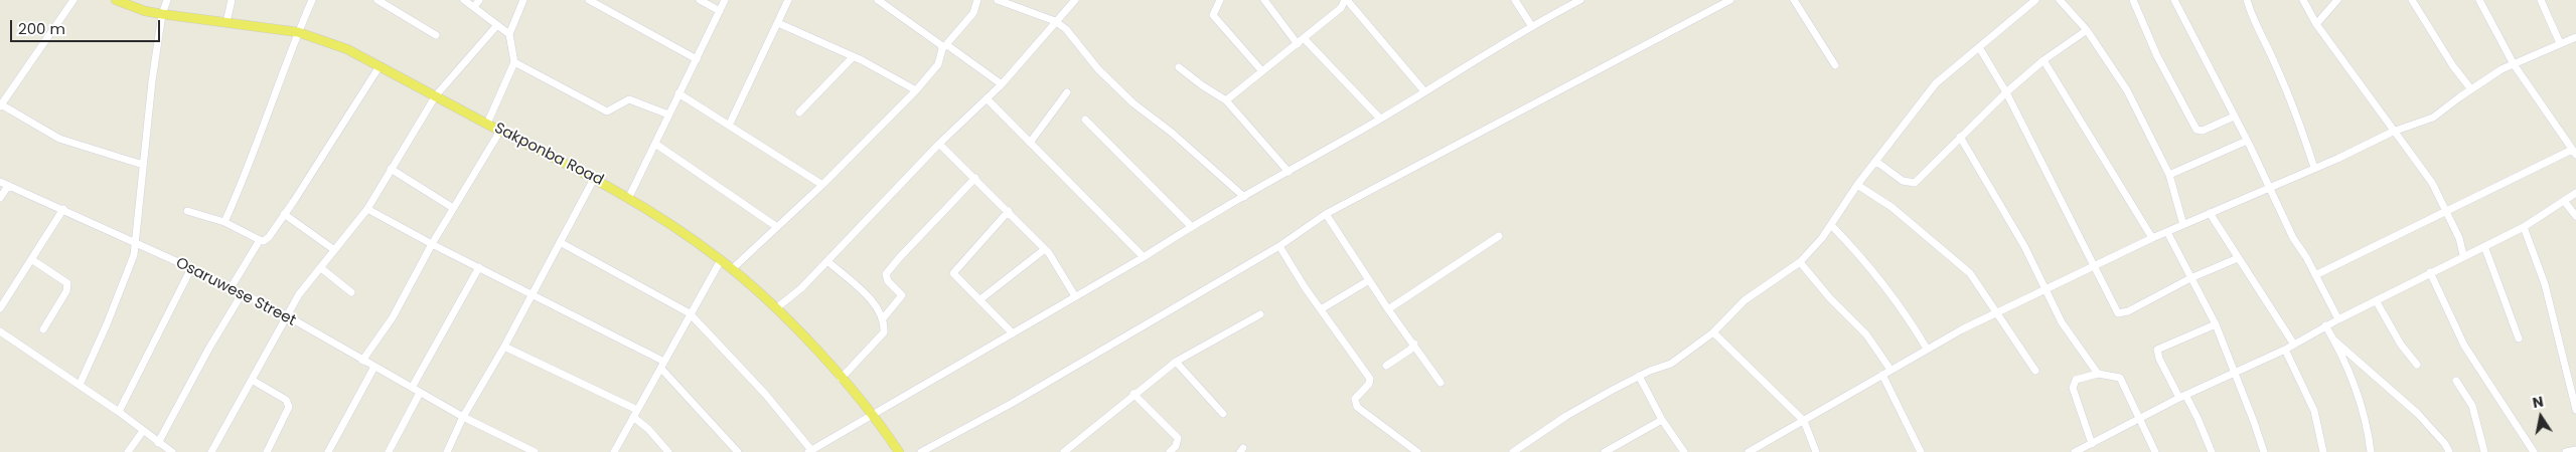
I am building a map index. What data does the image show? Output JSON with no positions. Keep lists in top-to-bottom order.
{
  "streets": {
    "main road": ["Sakponba Road"],
    "street": ["Osaruwese Street"]
  },
  "scale_bar": "200 m",
  "north": "top"
}
